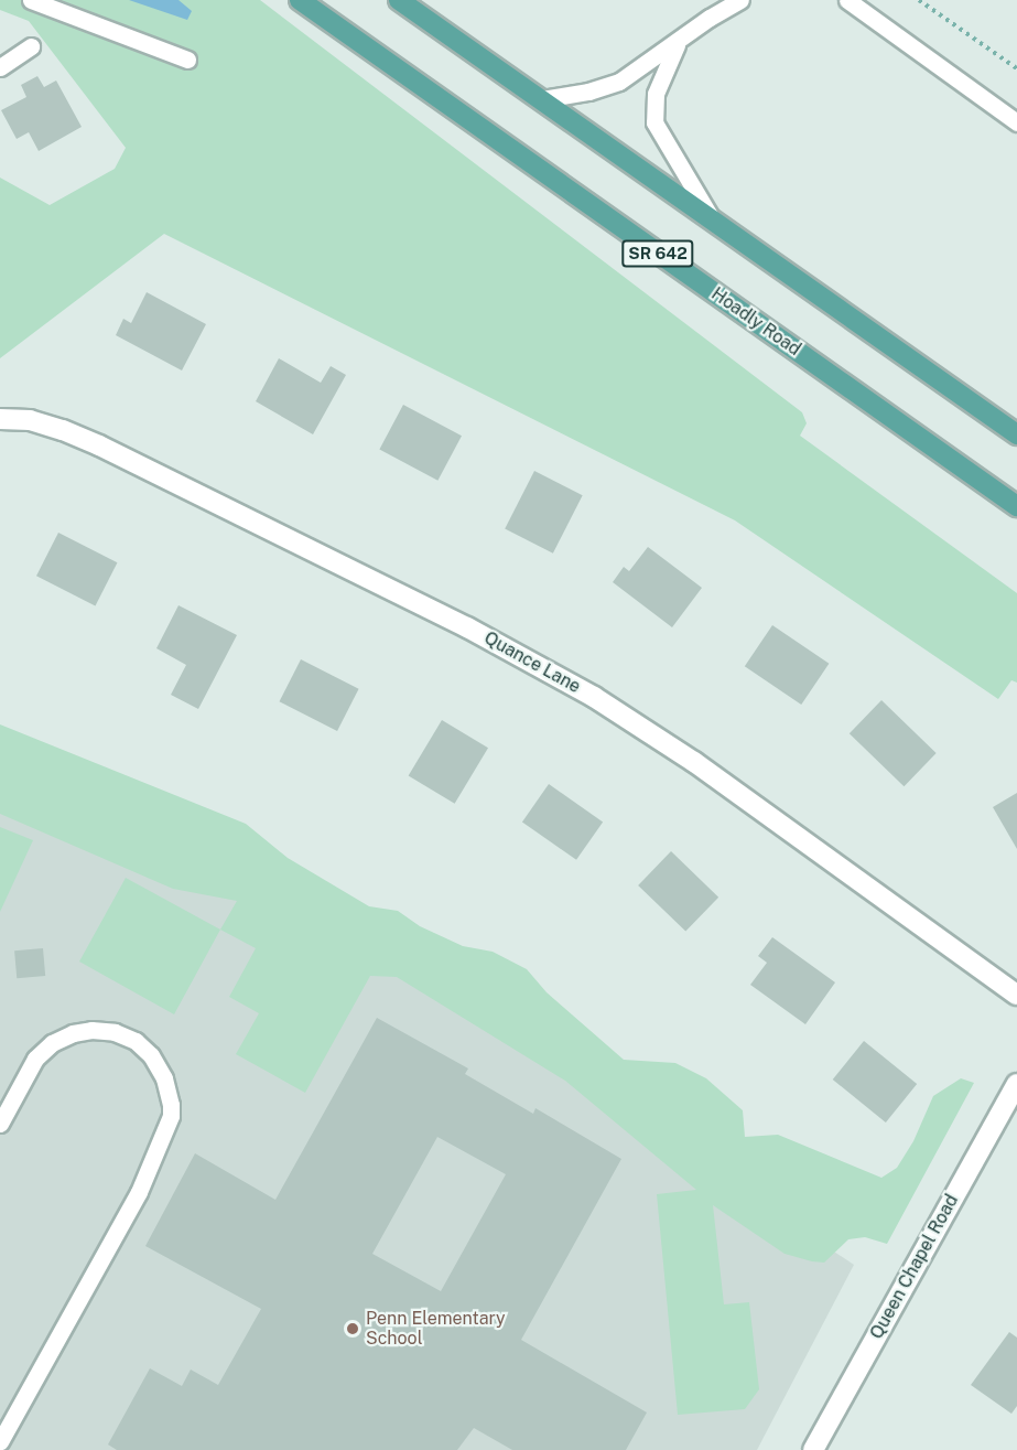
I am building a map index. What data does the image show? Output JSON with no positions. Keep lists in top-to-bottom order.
{
  "streets": {
    "main road": ["SR 642", "Hoadly Road"],
    "street": ["Quance Lane", "Queen Chapel Road"]
  },
  "places": ["Penn Elementary School"]
}
